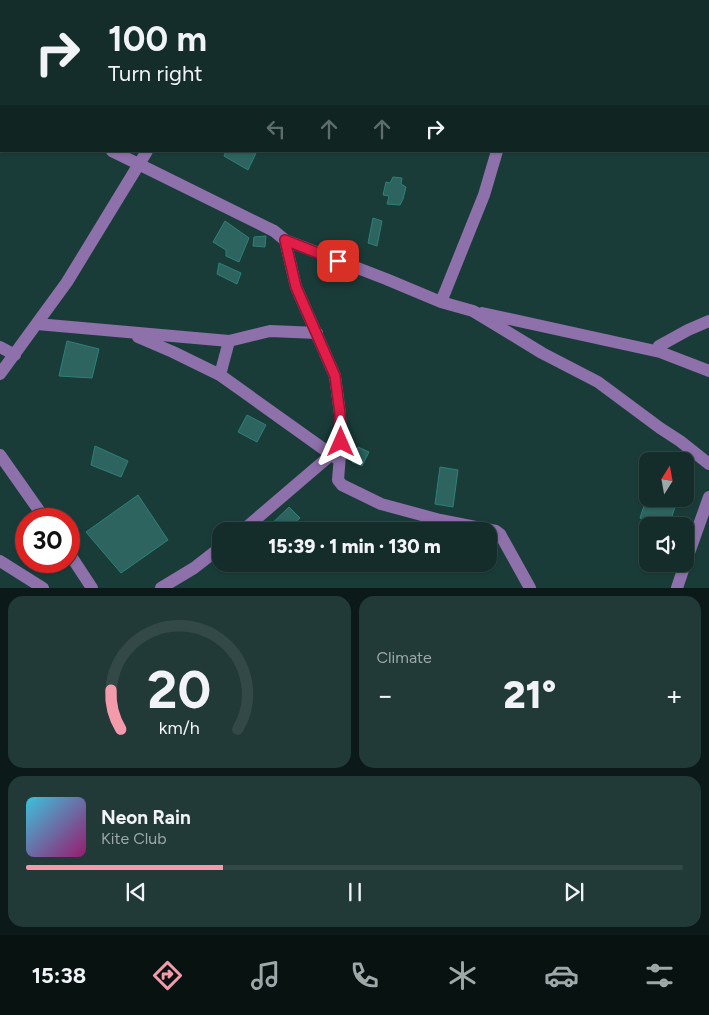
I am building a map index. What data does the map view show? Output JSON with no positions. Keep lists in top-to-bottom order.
{
  "north": "top",
  "page": {
    "turn": ["100 m", "Turn right"],
    "limit": "30",
    "trip": "15:39 · 1 min · 130 m",
    "tile": "Climate",
    "heat": ["−", "21°", "+"],
    "song": ["Neon Rain", "Kite Club"],
    "tabs": "15:38",
    "gauge": ["20", "km/h"]
  }
}
